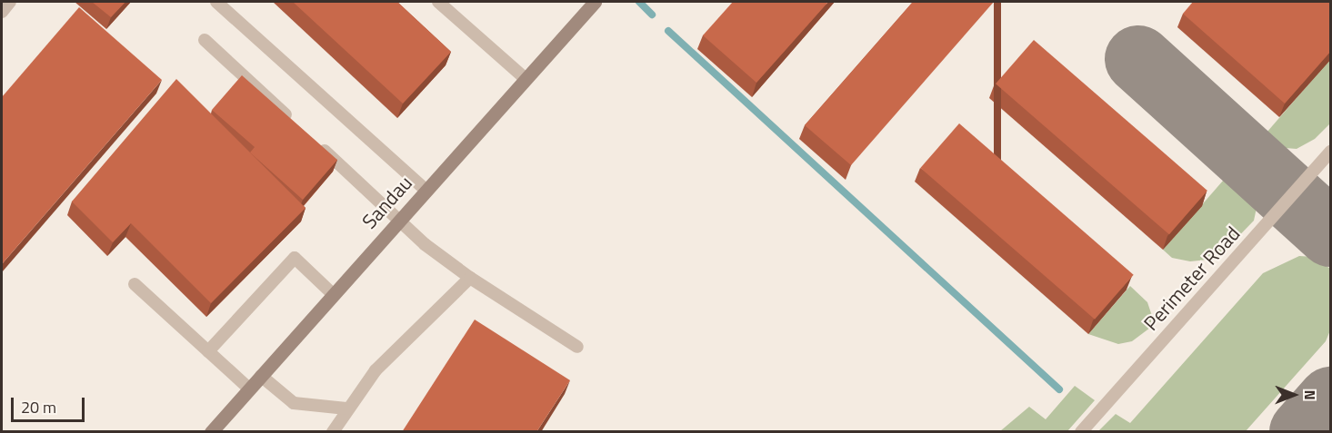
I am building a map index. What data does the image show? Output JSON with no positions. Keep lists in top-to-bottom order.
{
  "streets": {
    "street": ["Sandau"],
    "lane": ["Perimeter Road"]
  },
  "scale_bar": "20 m",
  "north": "right"
}
